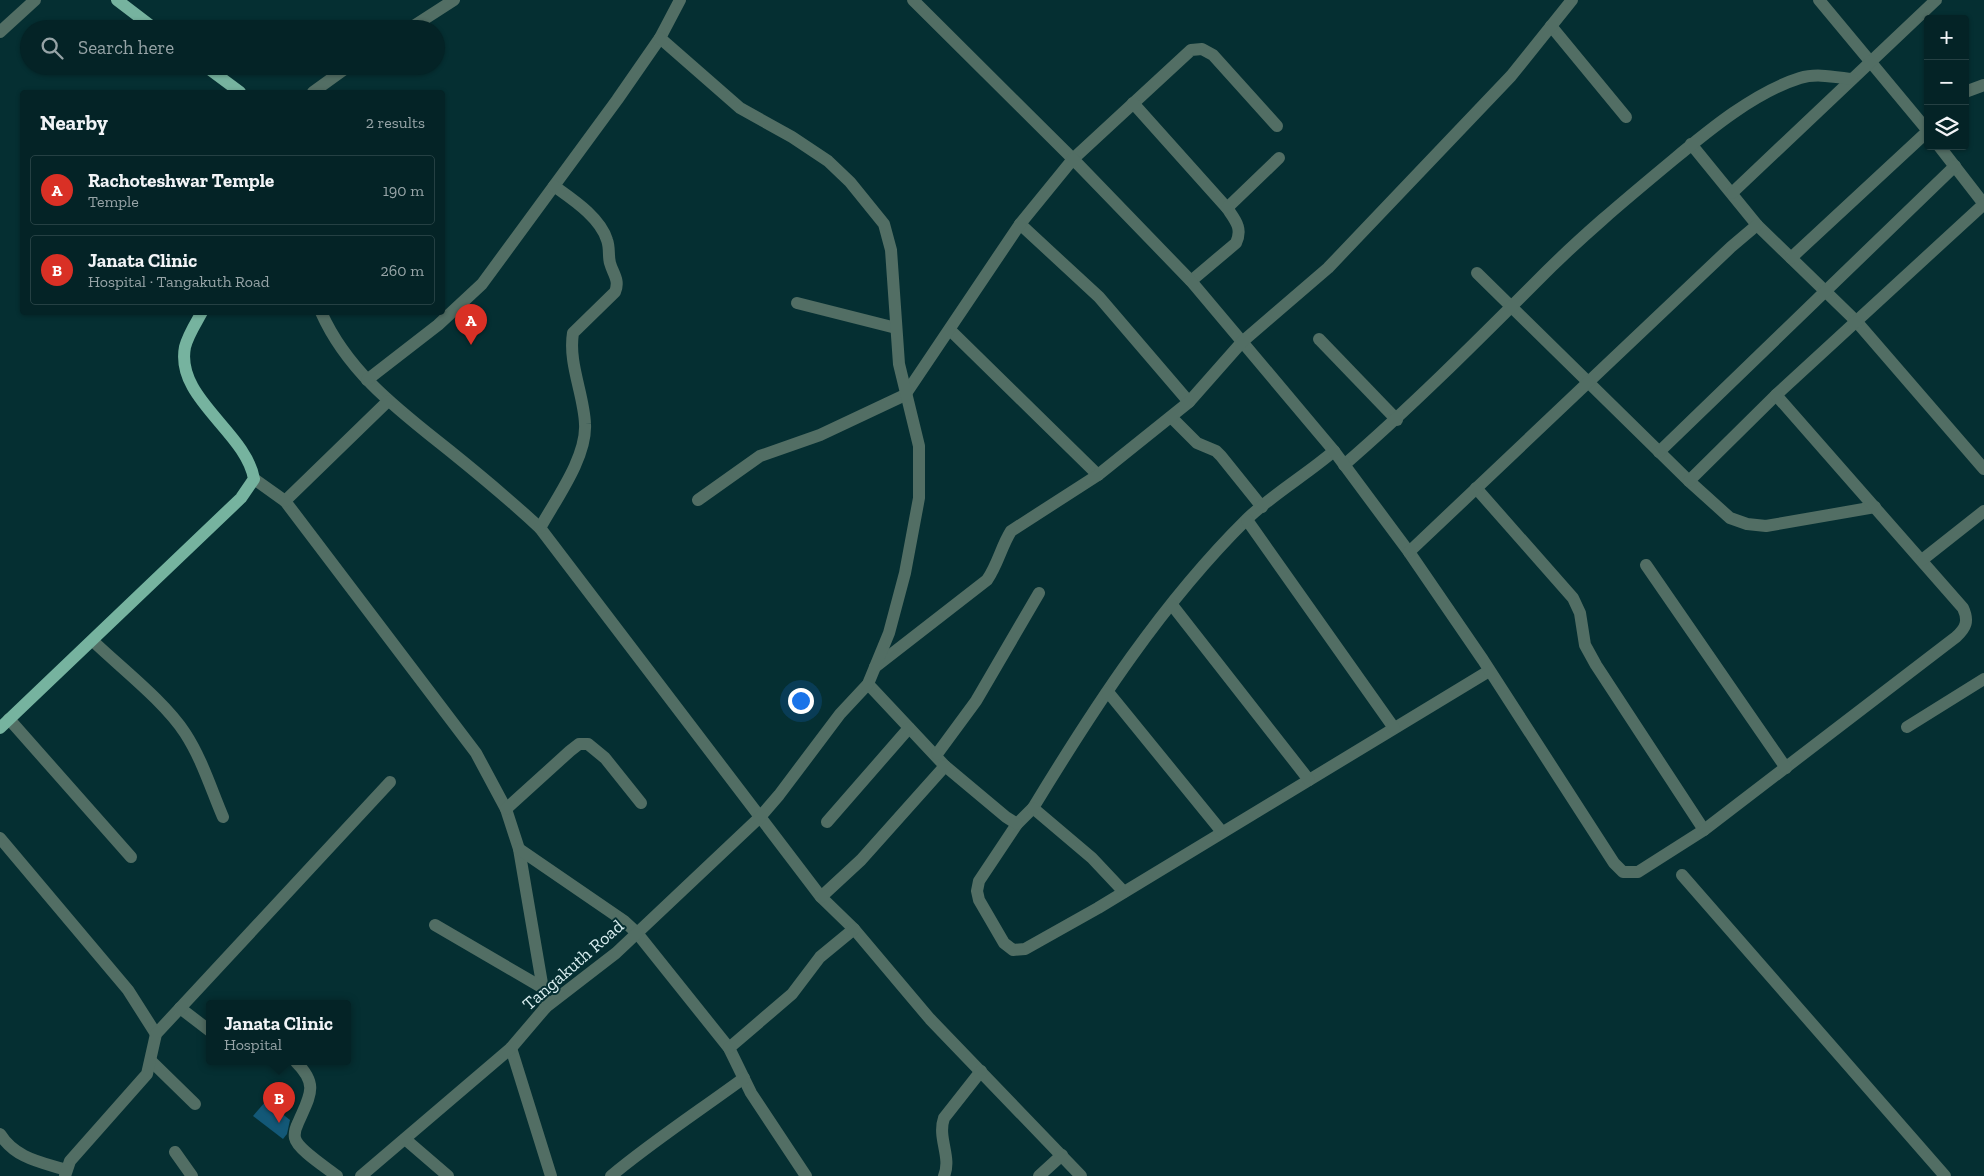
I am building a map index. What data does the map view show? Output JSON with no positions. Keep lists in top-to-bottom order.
{
  "streets": {
    "street": ["Tangakuth Road"]
  },
  "page": {
    "map_buttons": ["+", "−"],
    "search": "Search here",
    "heading": ["Nearby", "2 results"],
    "list": [
      {
        "mark": "A",
        "name": "Rachoteshwar Temple",
        "note": "Temple",
        "value": "190 m"
      },
      {
        "mark": "B",
        "name": "Janata Clinic",
        "note": "Hospital · Tangakuth Road",
        "value": "260 m"
      }
    ],
    "pins": ["A", "B"],
    "popup": ["Janata Clinic", "Hospital"]
  }
}
